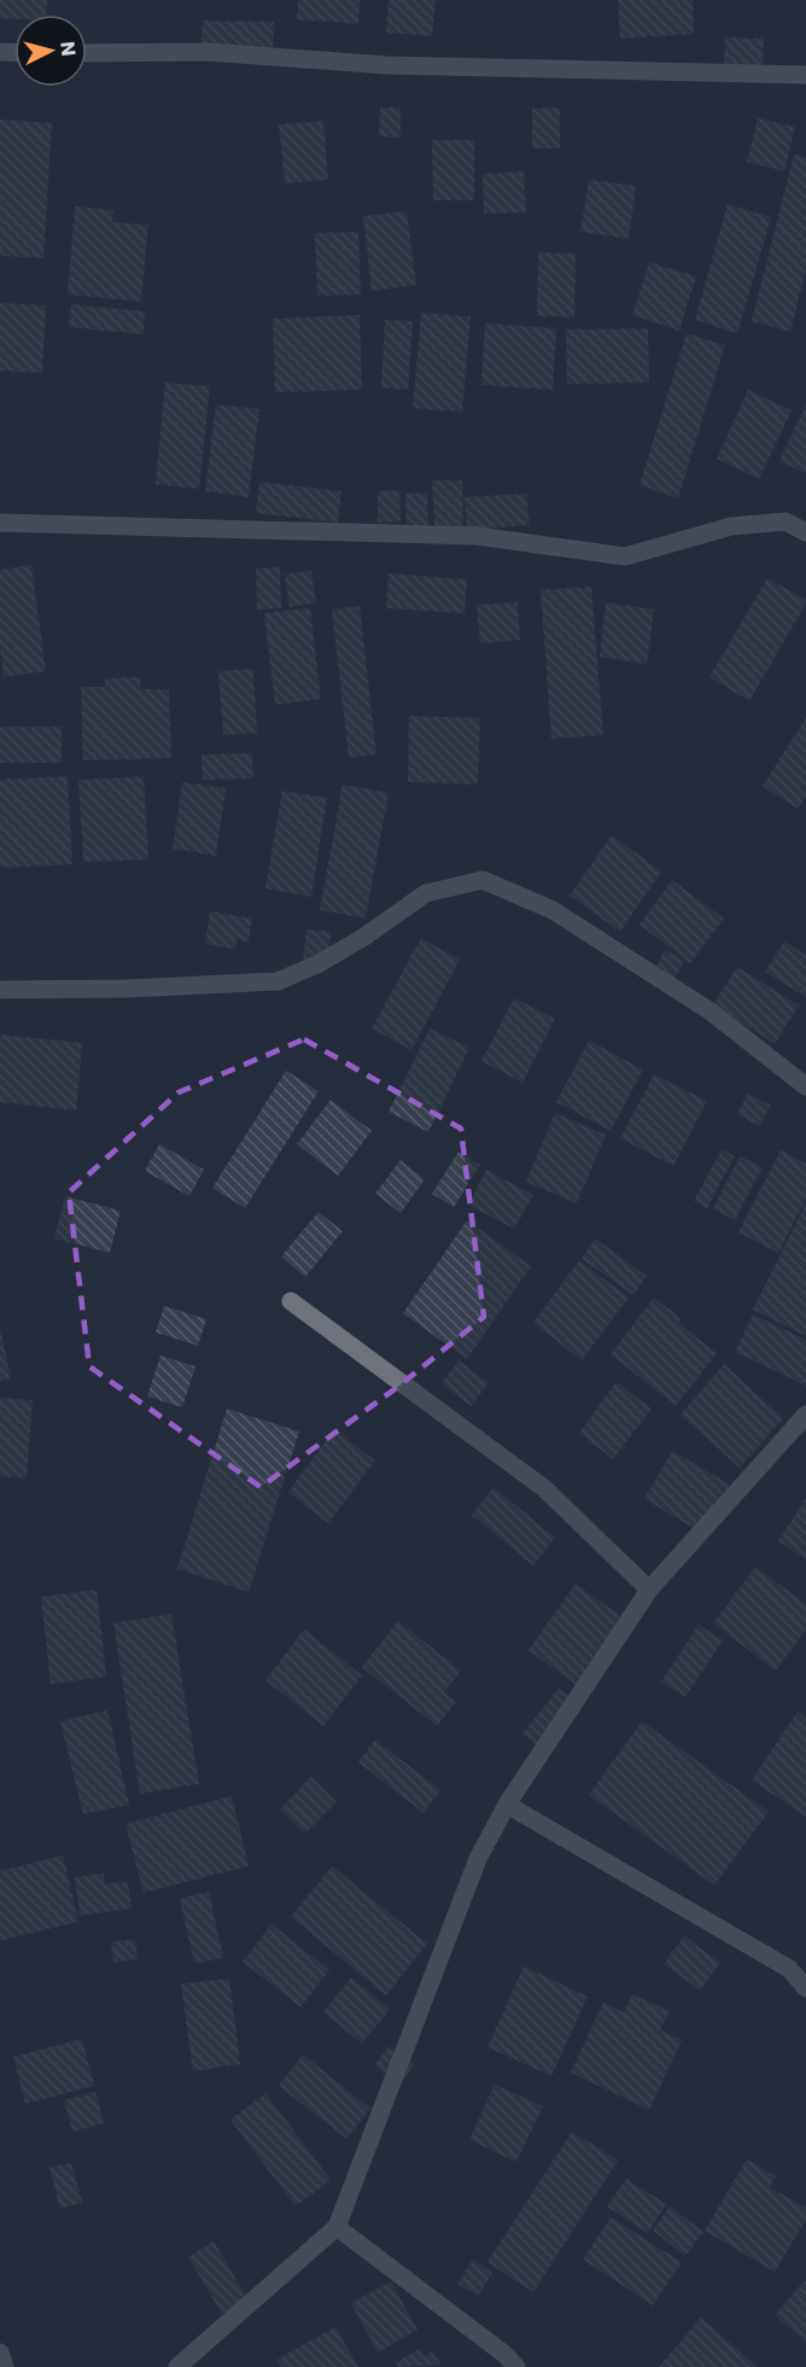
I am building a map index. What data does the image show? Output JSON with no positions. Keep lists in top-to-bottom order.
{
  "north": "right"
}
